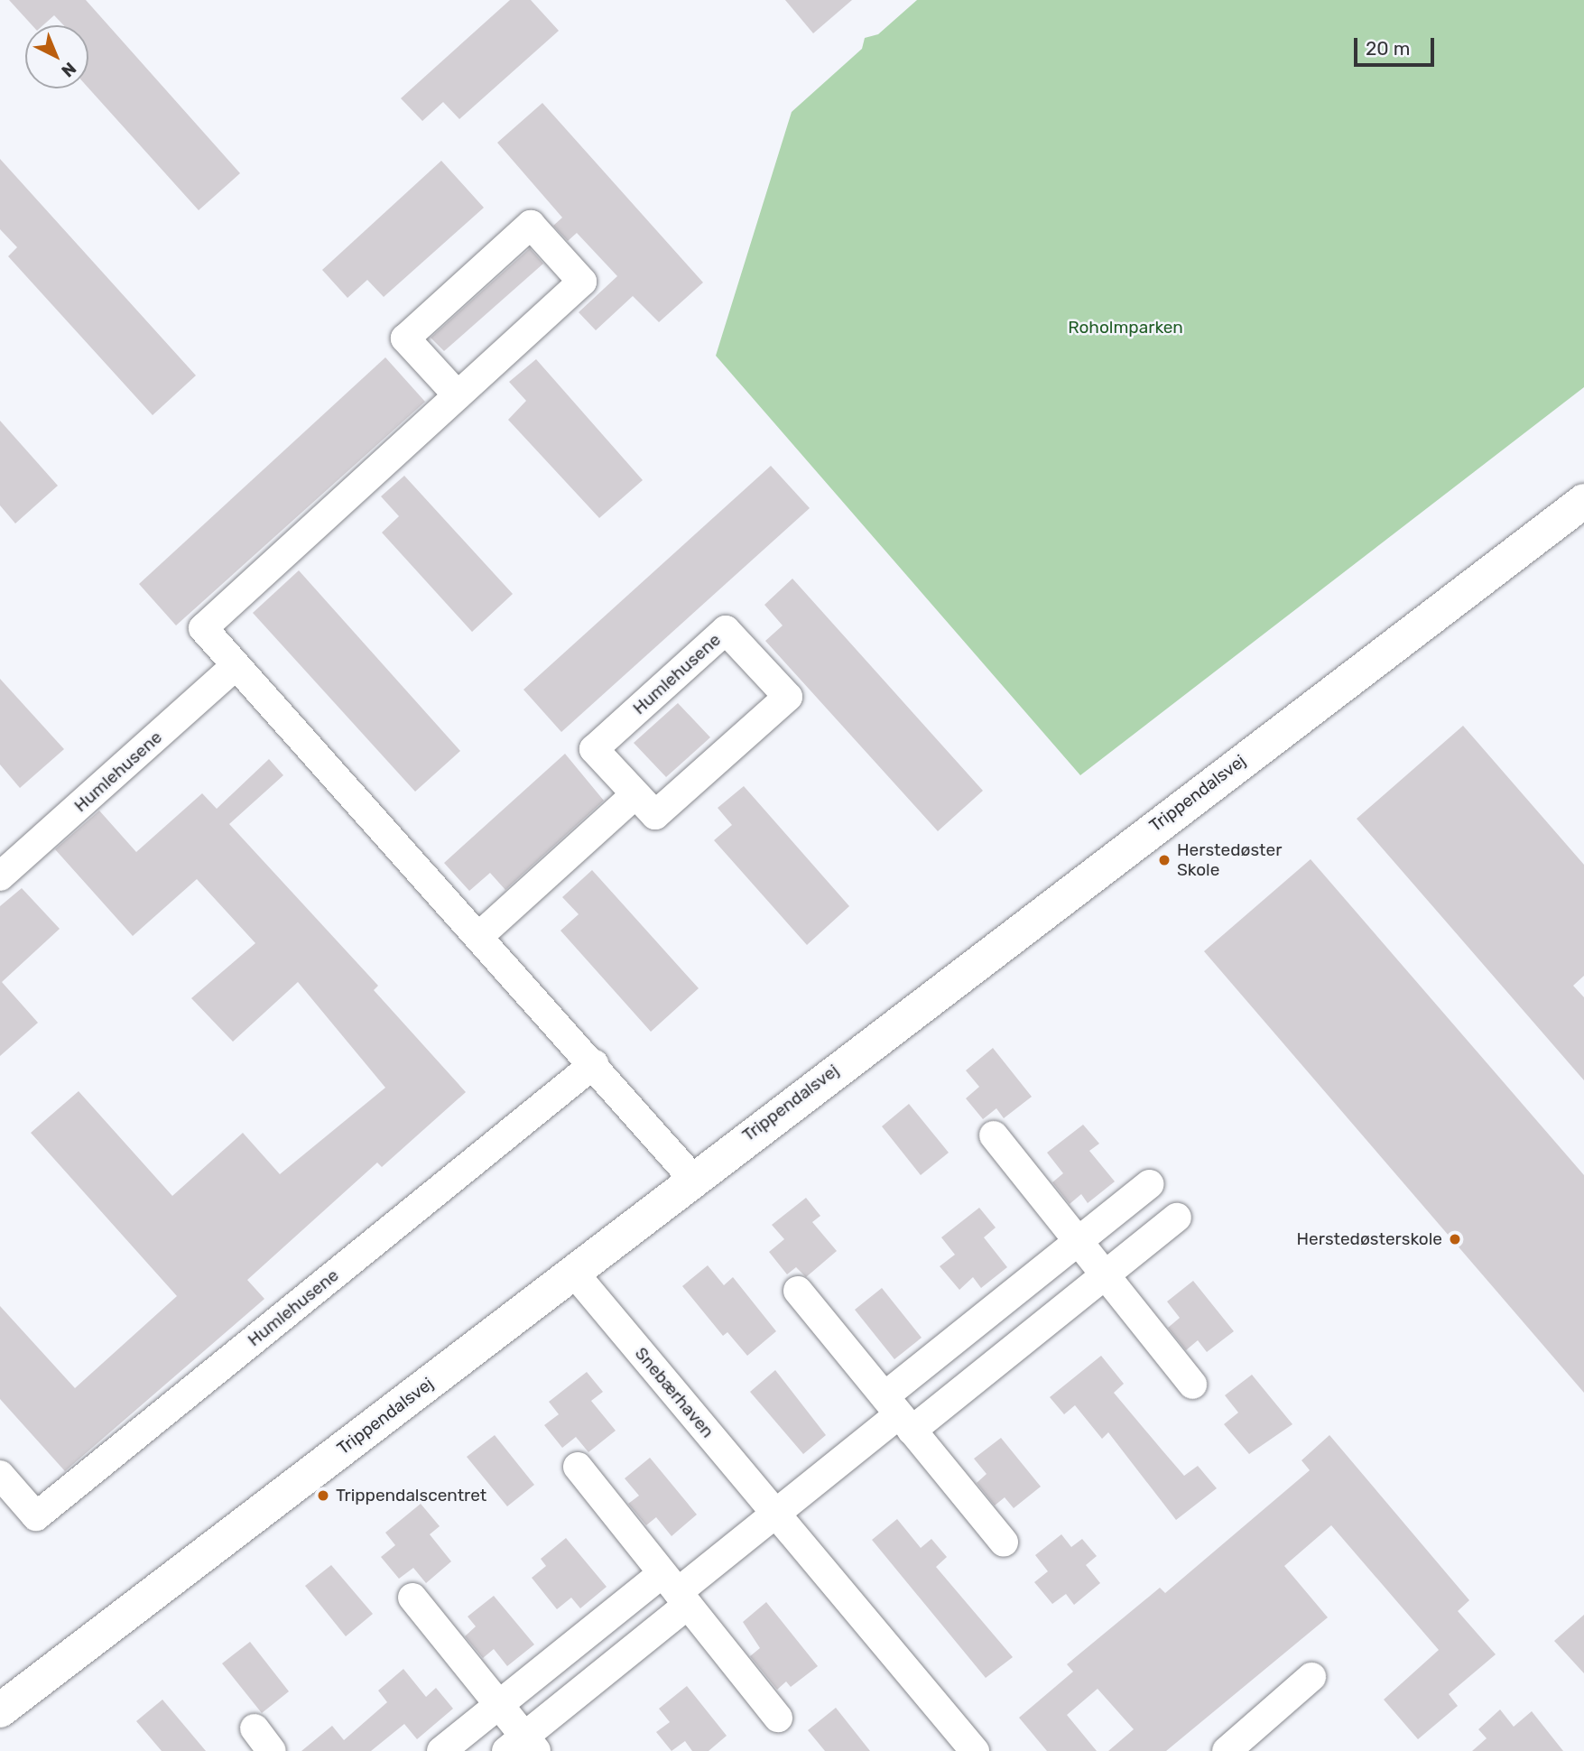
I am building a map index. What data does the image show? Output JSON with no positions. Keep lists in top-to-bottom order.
{
  "streets": {
    "street": ["Humlehusene", "Trippendalsvej", "Snebærhaven"]
  },
  "crossings": [
    ["Trippendalsvej", "Snebærhaven"]
  ],
  "parks": ["Roholmparken"],
  "places": ["Herstedøster Skole", "Herstedøsterskole", "Trippendalscentret"],
  "scale_bar": "20 m",
  "north": "bottom right"
}
